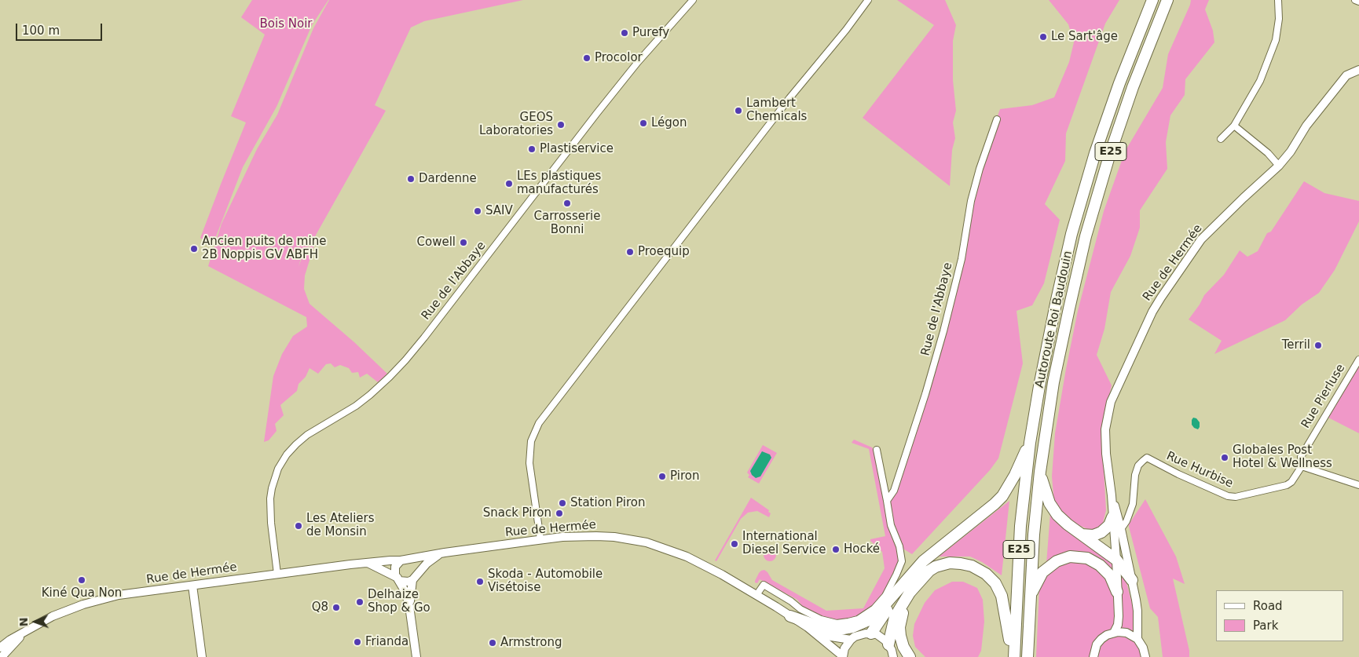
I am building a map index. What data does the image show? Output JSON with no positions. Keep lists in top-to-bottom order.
{
  "streets": {
    "highway": ["E25", "Autoroute Roi Baudouin"],
    "street": [
      "Rue de Hermée",
      "Rue de l'Abbaye",
      "Rue Pierluse",
      "Rue Hurbise"
    ]
  },
  "crossings": [
    ["Rue de Hermée", "Rue de l'Abbaye"],
    ["Rue de Hermée", "Rue Hurbise"],
    ["Rue Pierluse", "Rue Hurbise"]
  ],
  "parks": ["Bois Noir"],
  "places": [
    "Purefy",
    "Le Sart'âge",
    "Procolor",
    "Lambert Chemicals",
    "Légon",
    "GEOS Laboratories",
    "Plastiservice",
    "Dardenne",
    "LEs plastiques manufacturés",
    "Carrosserie Bonni",
    "SAIV",
    "Cowell",
    "Ancien puits de mine 2B Noppis GV ABFH",
    "Proequip",
    "Terril",
    "Globales Post Hotel & Wellness",
    "Piron",
    "Station Piron",
    "Snack Piron",
    "Les Ateliers de Monsin",
    "International Diesel Service",
    "Hocké",
    "Kiné Qua Non",
    "Skoda - Automobile Visétoise",
    "Delhaize Shop & Go",
    "Q8",
    "Frianda",
    "Armstrong"
  ],
  "legend": ["Road", "Park"],
  "scale_bar": "100 m",
  "north": "left"
}
